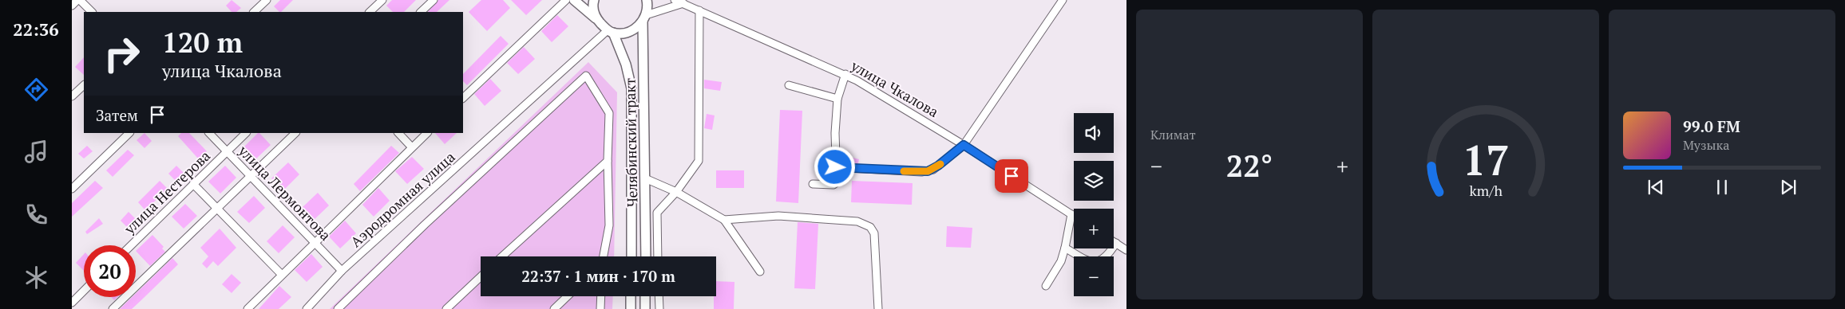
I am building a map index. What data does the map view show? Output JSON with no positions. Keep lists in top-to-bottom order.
{
  "streets": {
    "main road": ["Челябинский тракт"],
    "street": [
      "улица Чкалова",
      "улица Нестерова",
      "улица Лермонтова",
      "Аэродромная улица"
    ]
  },
  "crossings": [
    ["Челябинский тракт", "Аэродромная улица"],
    ["улица Нестерова", "улица Лермонтова"],
    ["улица Лермонтова", "Аэродромная улица"]
  ],
  "page": {
    "tabs": "22:36",
    "tile": "Климат",
    "turn": ["120 m", "улица Чкалова"],
    "then": "Затем",
    "song": ["99.0 FM", "Музыка"],
    "map_buttons": ["+", "−"],
    "heat": ["−", "22°", "+"],
    "limit": "20",
    "trip": "22:37 · 1 мин · 170 m",
    "gauge": ["17", "km/h"]
  }
}
